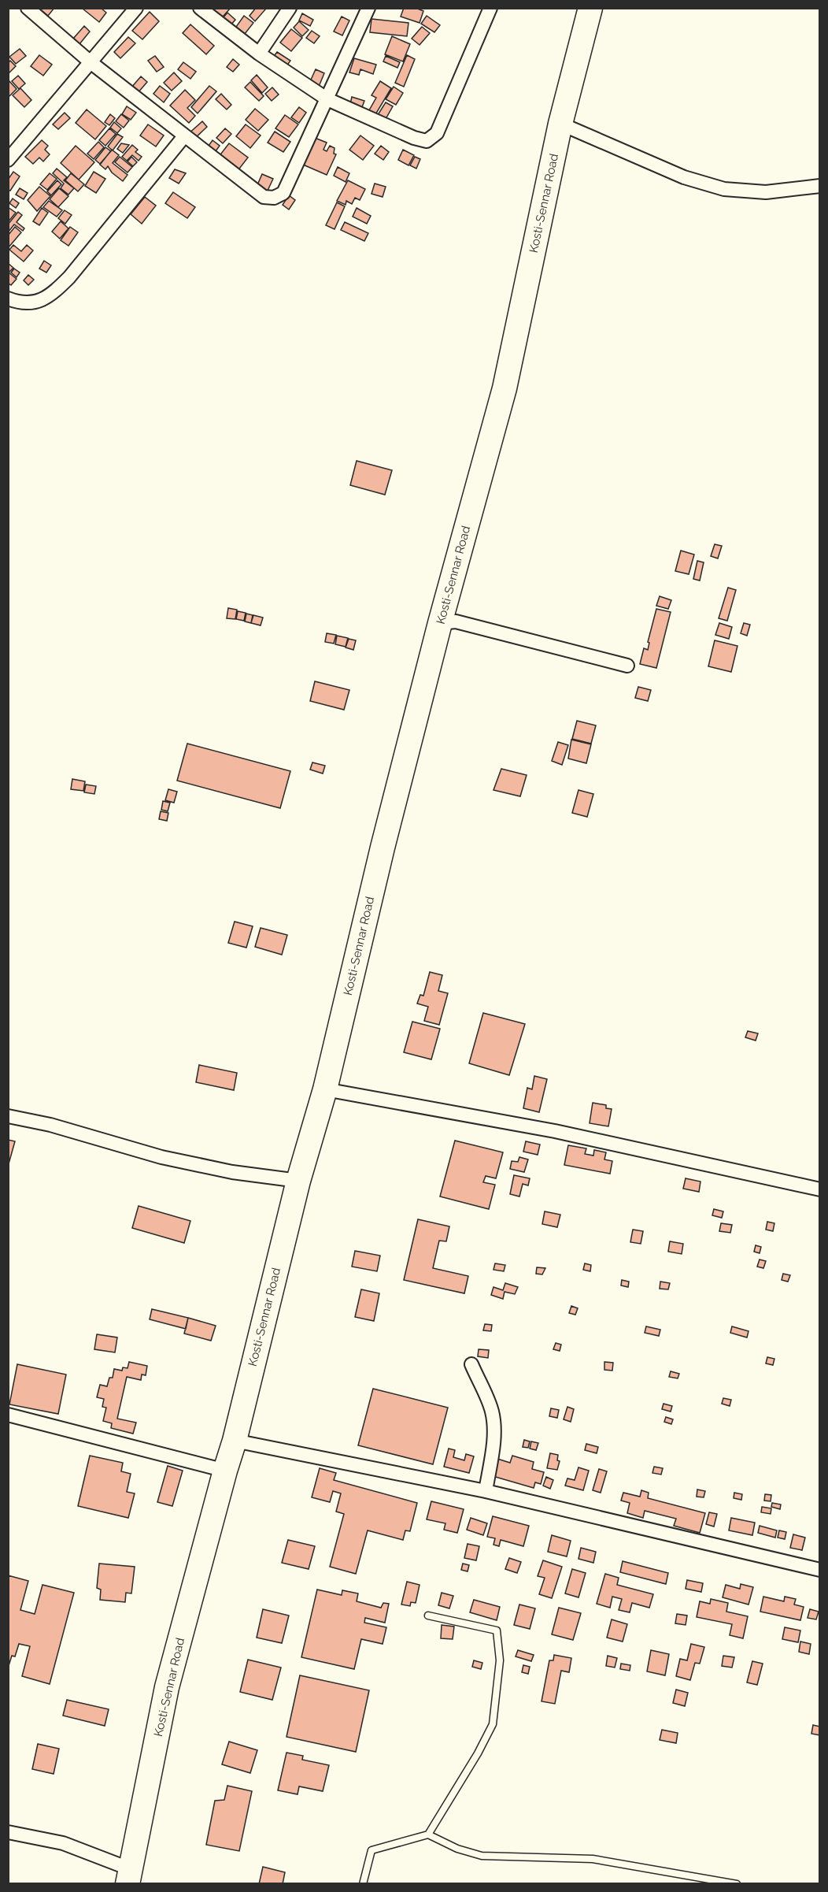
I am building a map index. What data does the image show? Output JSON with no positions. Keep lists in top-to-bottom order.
{
  "streets": {
    "highway": ["Kosti-Sennar Road"]
  }
}
